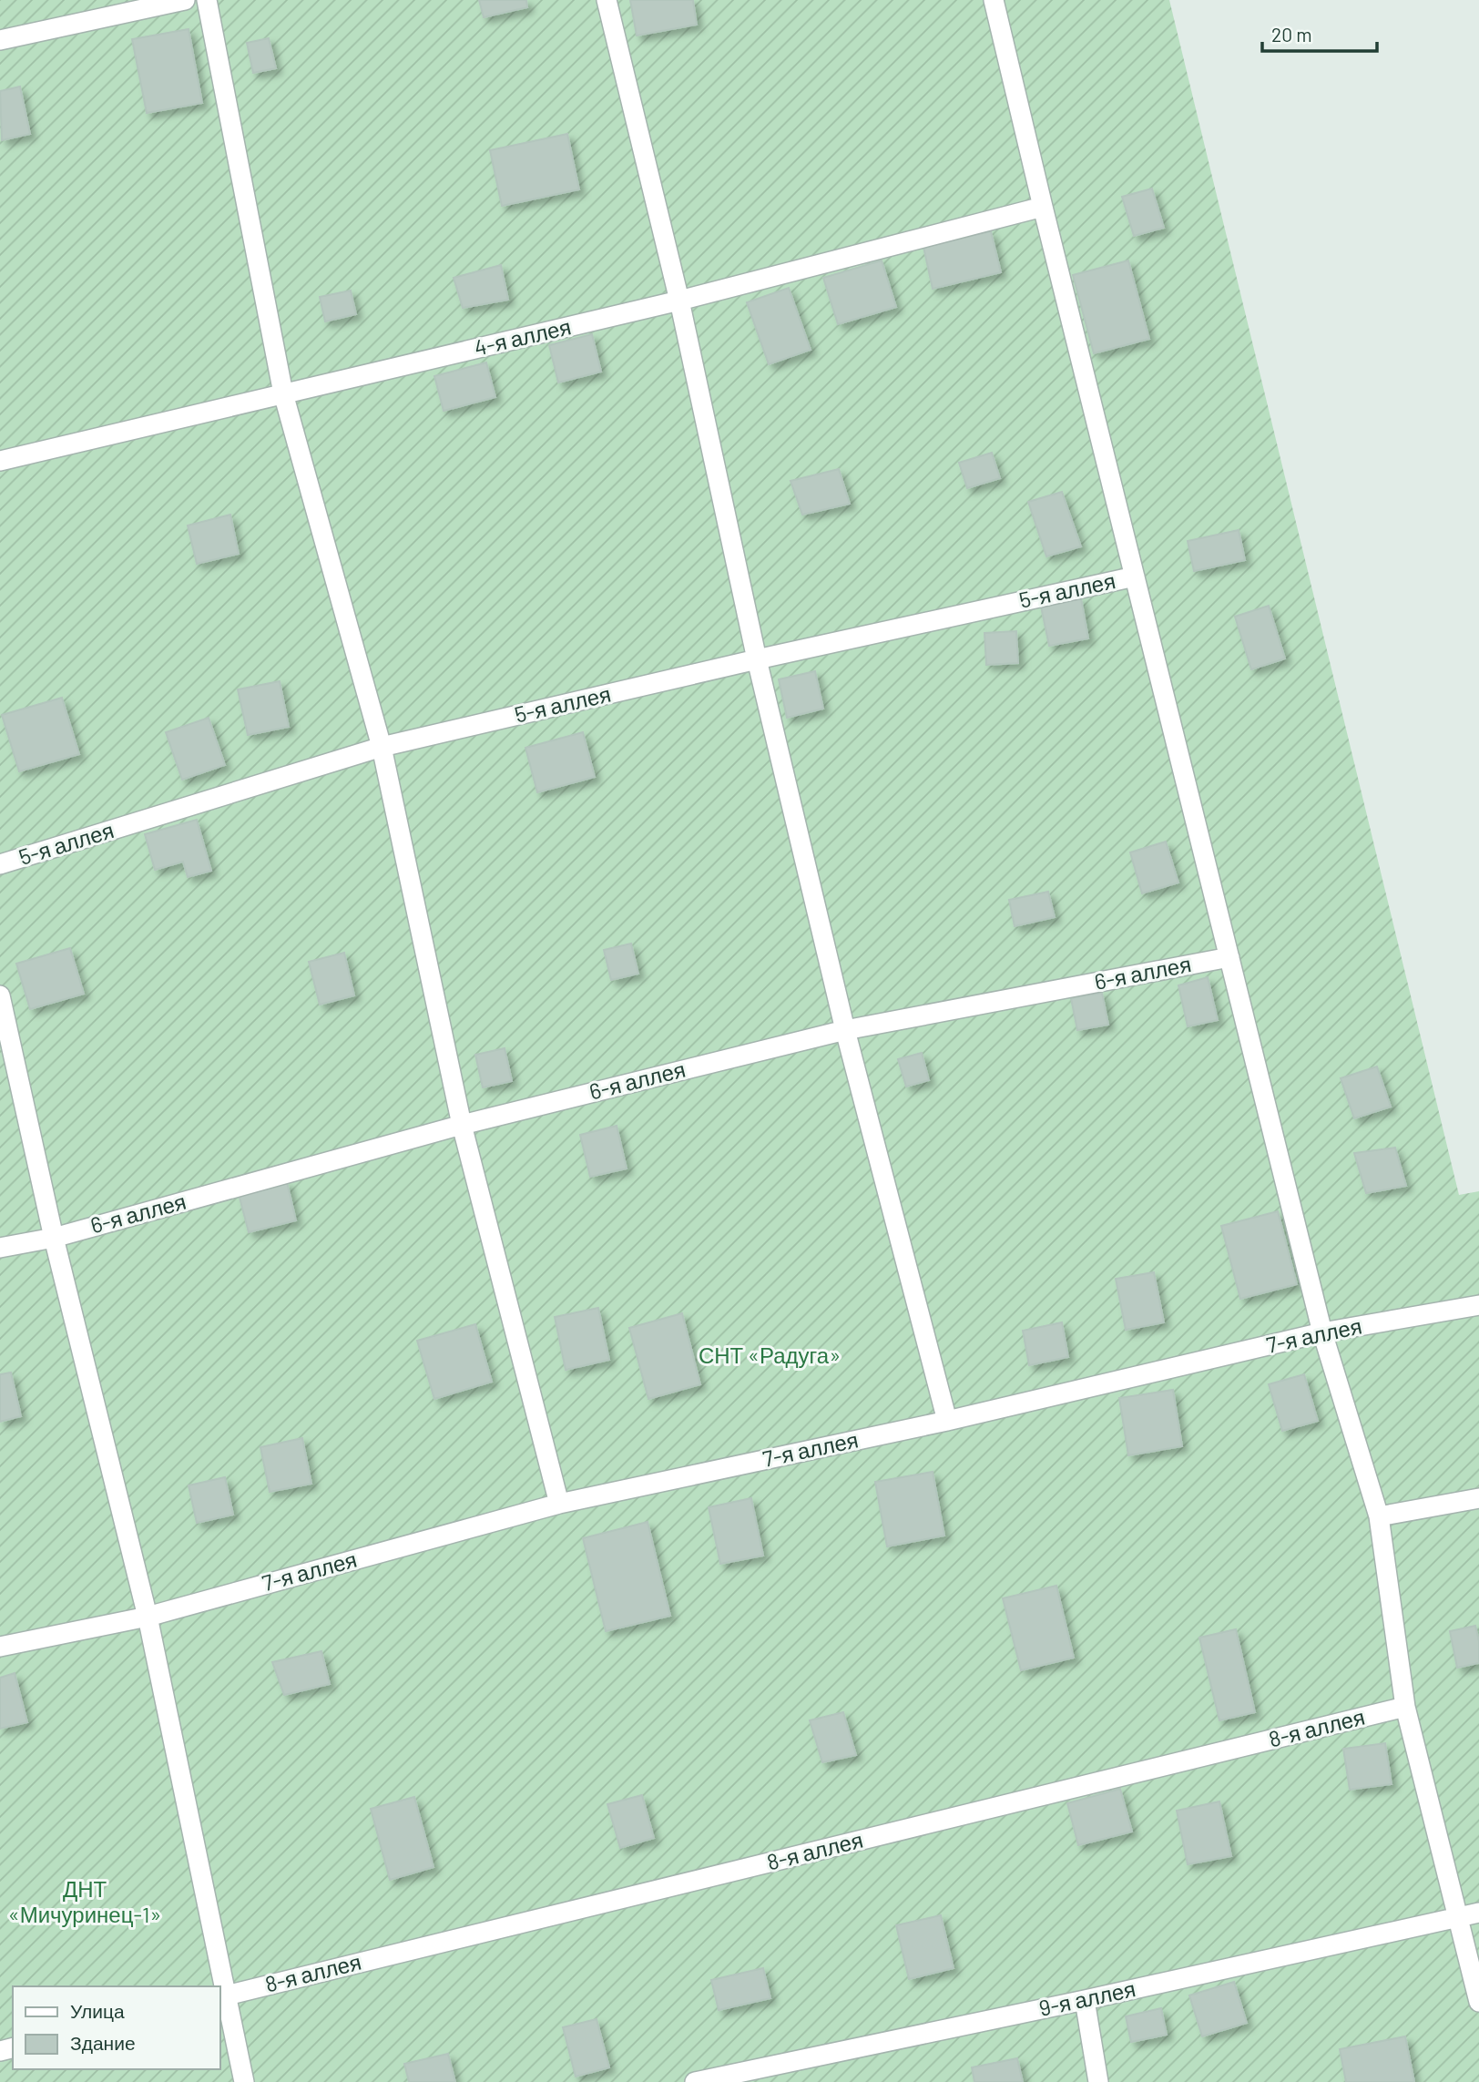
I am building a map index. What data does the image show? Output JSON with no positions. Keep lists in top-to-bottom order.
{
  "streets": {
    "street": [
      "4-я аллея",
      "5-я аллея",
      "6-я аллея",
      "7-я аллея",
      "8-я аллея",
      "9-я аллея"
    ]
  },
  "parks": ["СНТ «Радуга»", "ДНТ «Мичуринец-1»"],
  "legend": ["Улица", "Здание"],
  "scale_bar": "20 m"
}
